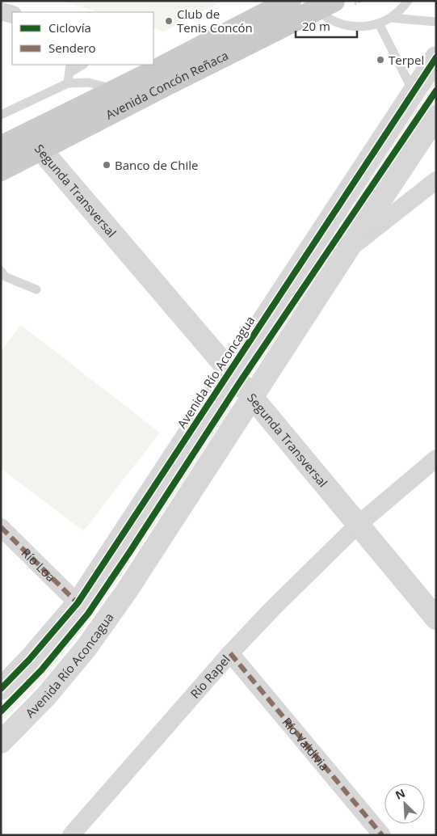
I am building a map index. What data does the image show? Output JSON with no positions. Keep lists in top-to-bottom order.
{
  "streets": {
    "main road": ["Avenida Concón Reñaca"],
    "street": [
      "Segunda Transversal",
      "Avenida Río Aconcagua",
      "Río Loa",
      "Río Rapel",
      "Río Valdivia"
    ]
  },
  "crossings": [
    ["Avenida Concón Reñaca", "Segunda Transversal"],
    ["Segunda Transversal", "Avenida Río Aconcagua"],
    ["Segunda Transversal", "Río Rapel"],
    ["Avenida Río Aconcagua", "Río Loa"],
    ["Río Rapel", "Río Valdivia"]
  ],
  "places": ["Club de Tenis Concón", "Terpel", "Banco de Chile"],
  "legend": ["Ciclovía", "Sendero"],
  "scale_bar": "20 m",
  "north": "top left"
}
